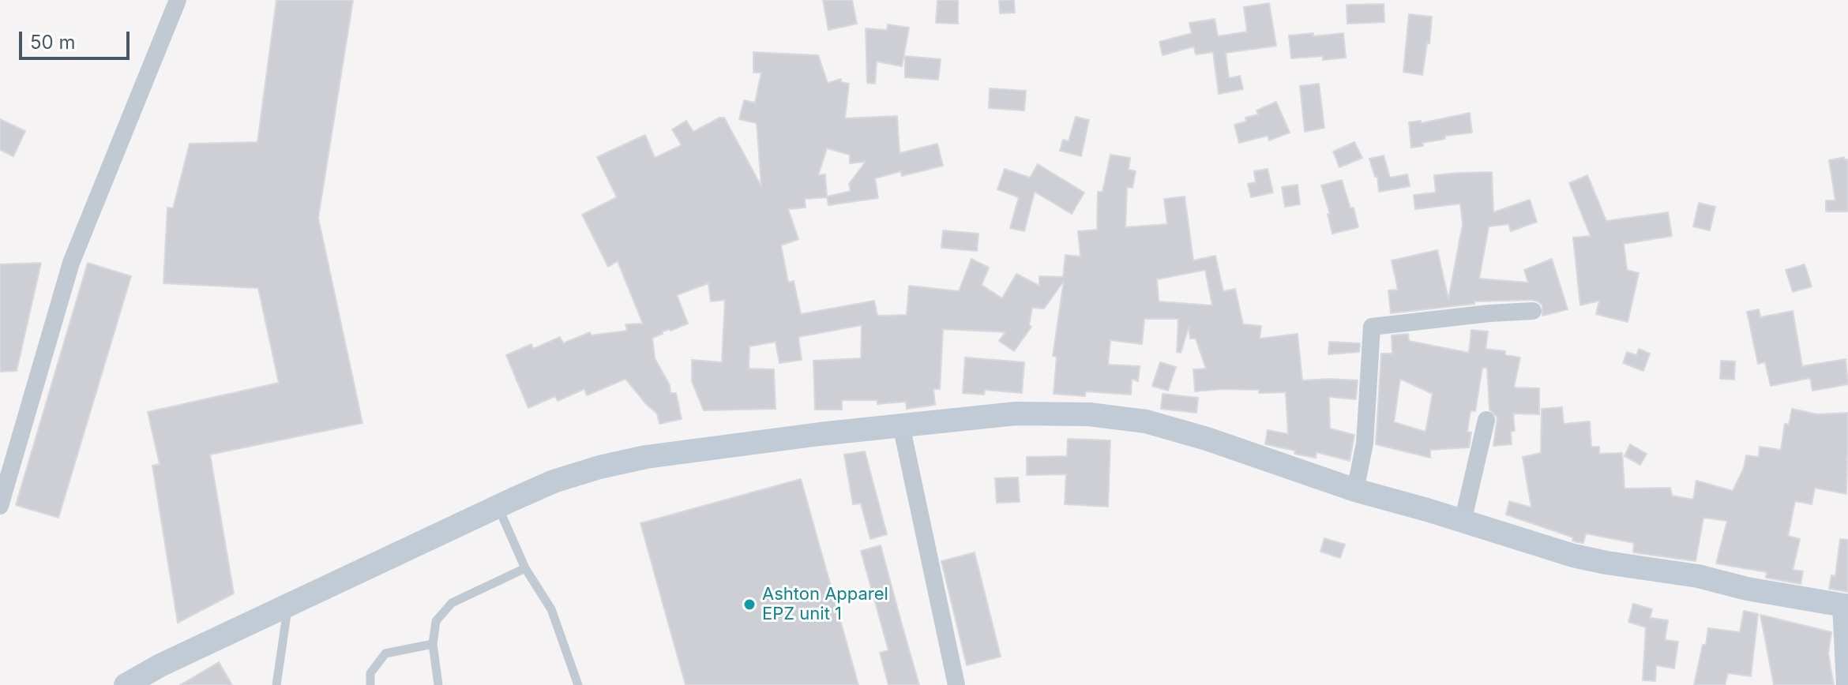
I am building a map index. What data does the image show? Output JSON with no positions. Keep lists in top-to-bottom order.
{
  "places": ["Ashton Apparel EPZ unit 1"],
  "scale_bar": "50 m"
}
